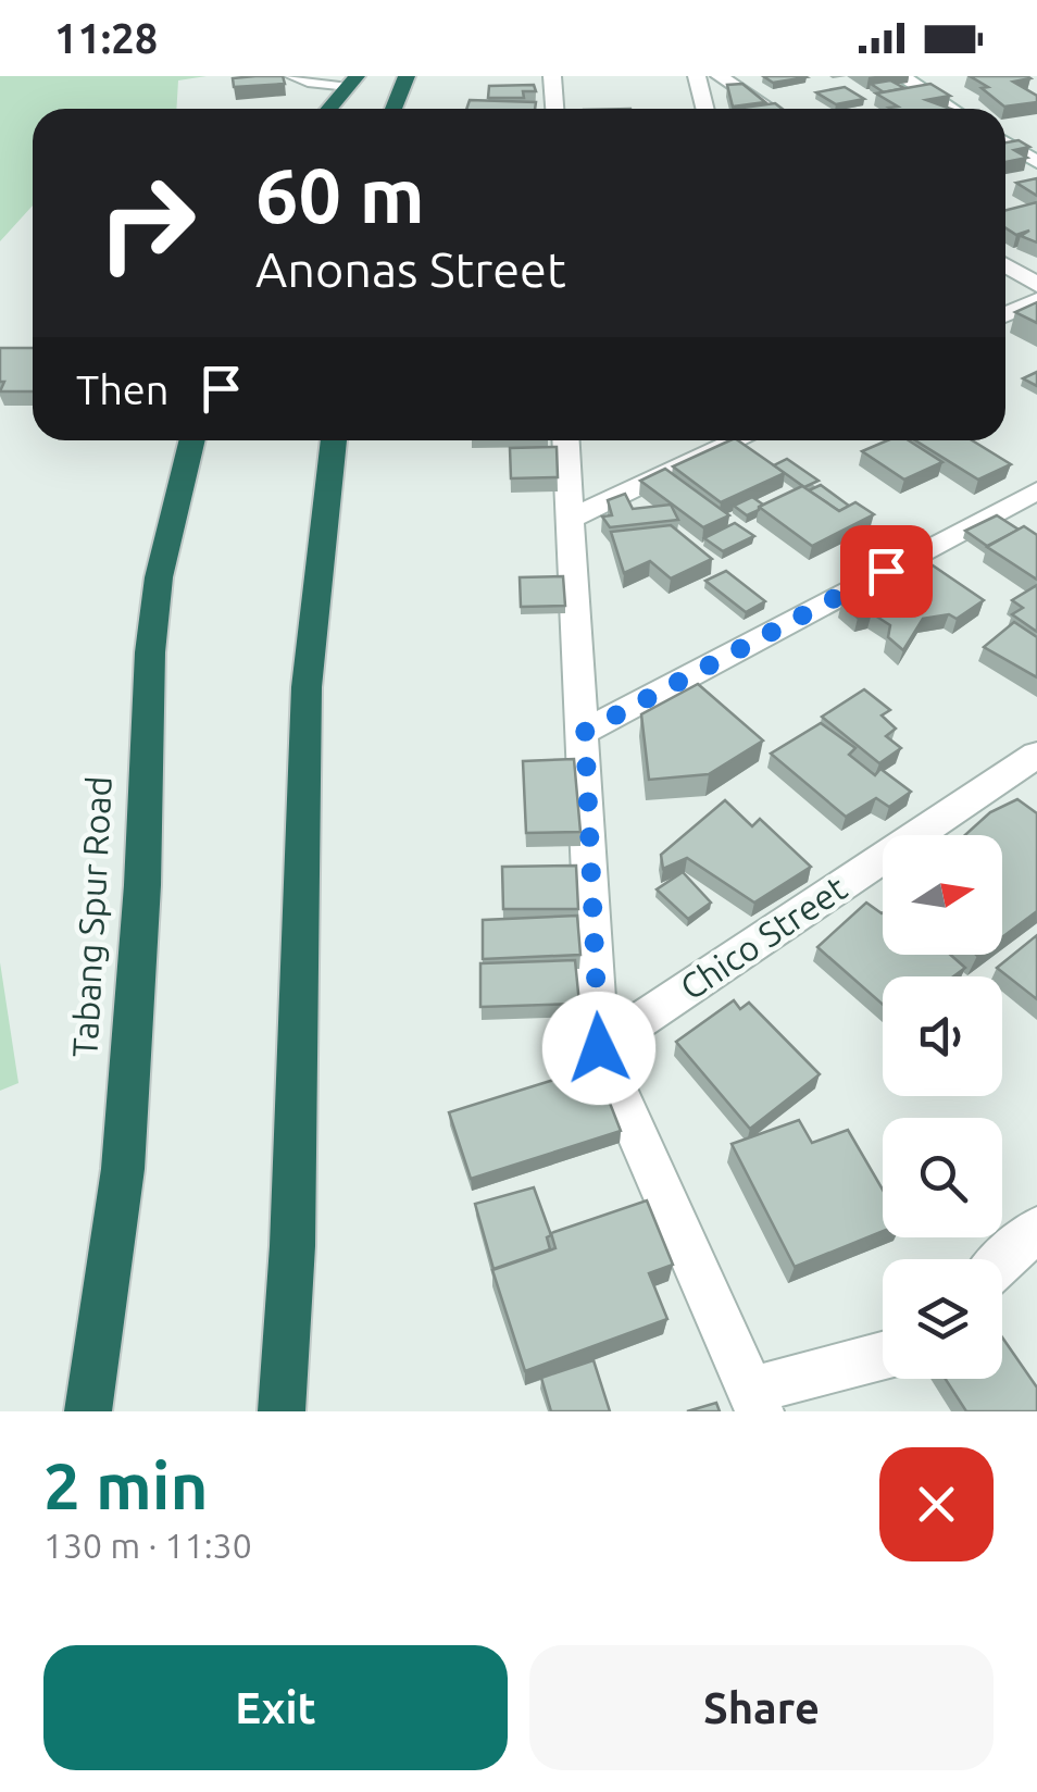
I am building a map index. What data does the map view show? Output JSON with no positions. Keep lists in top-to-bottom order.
{
  "streets": {
    "highway": ["Tabang Spur Road"],
    "street": ["Chico Street"]
  },
  "north": "right",
  "page": {
    "status": "11:28",
    "turn": ["60 m", "Anonas Street"],
    "then": "Then",
    "heading": ["2 min", "130 m · 11:30"],
    "buttons": ["Exit", "Share"]
  }
}
